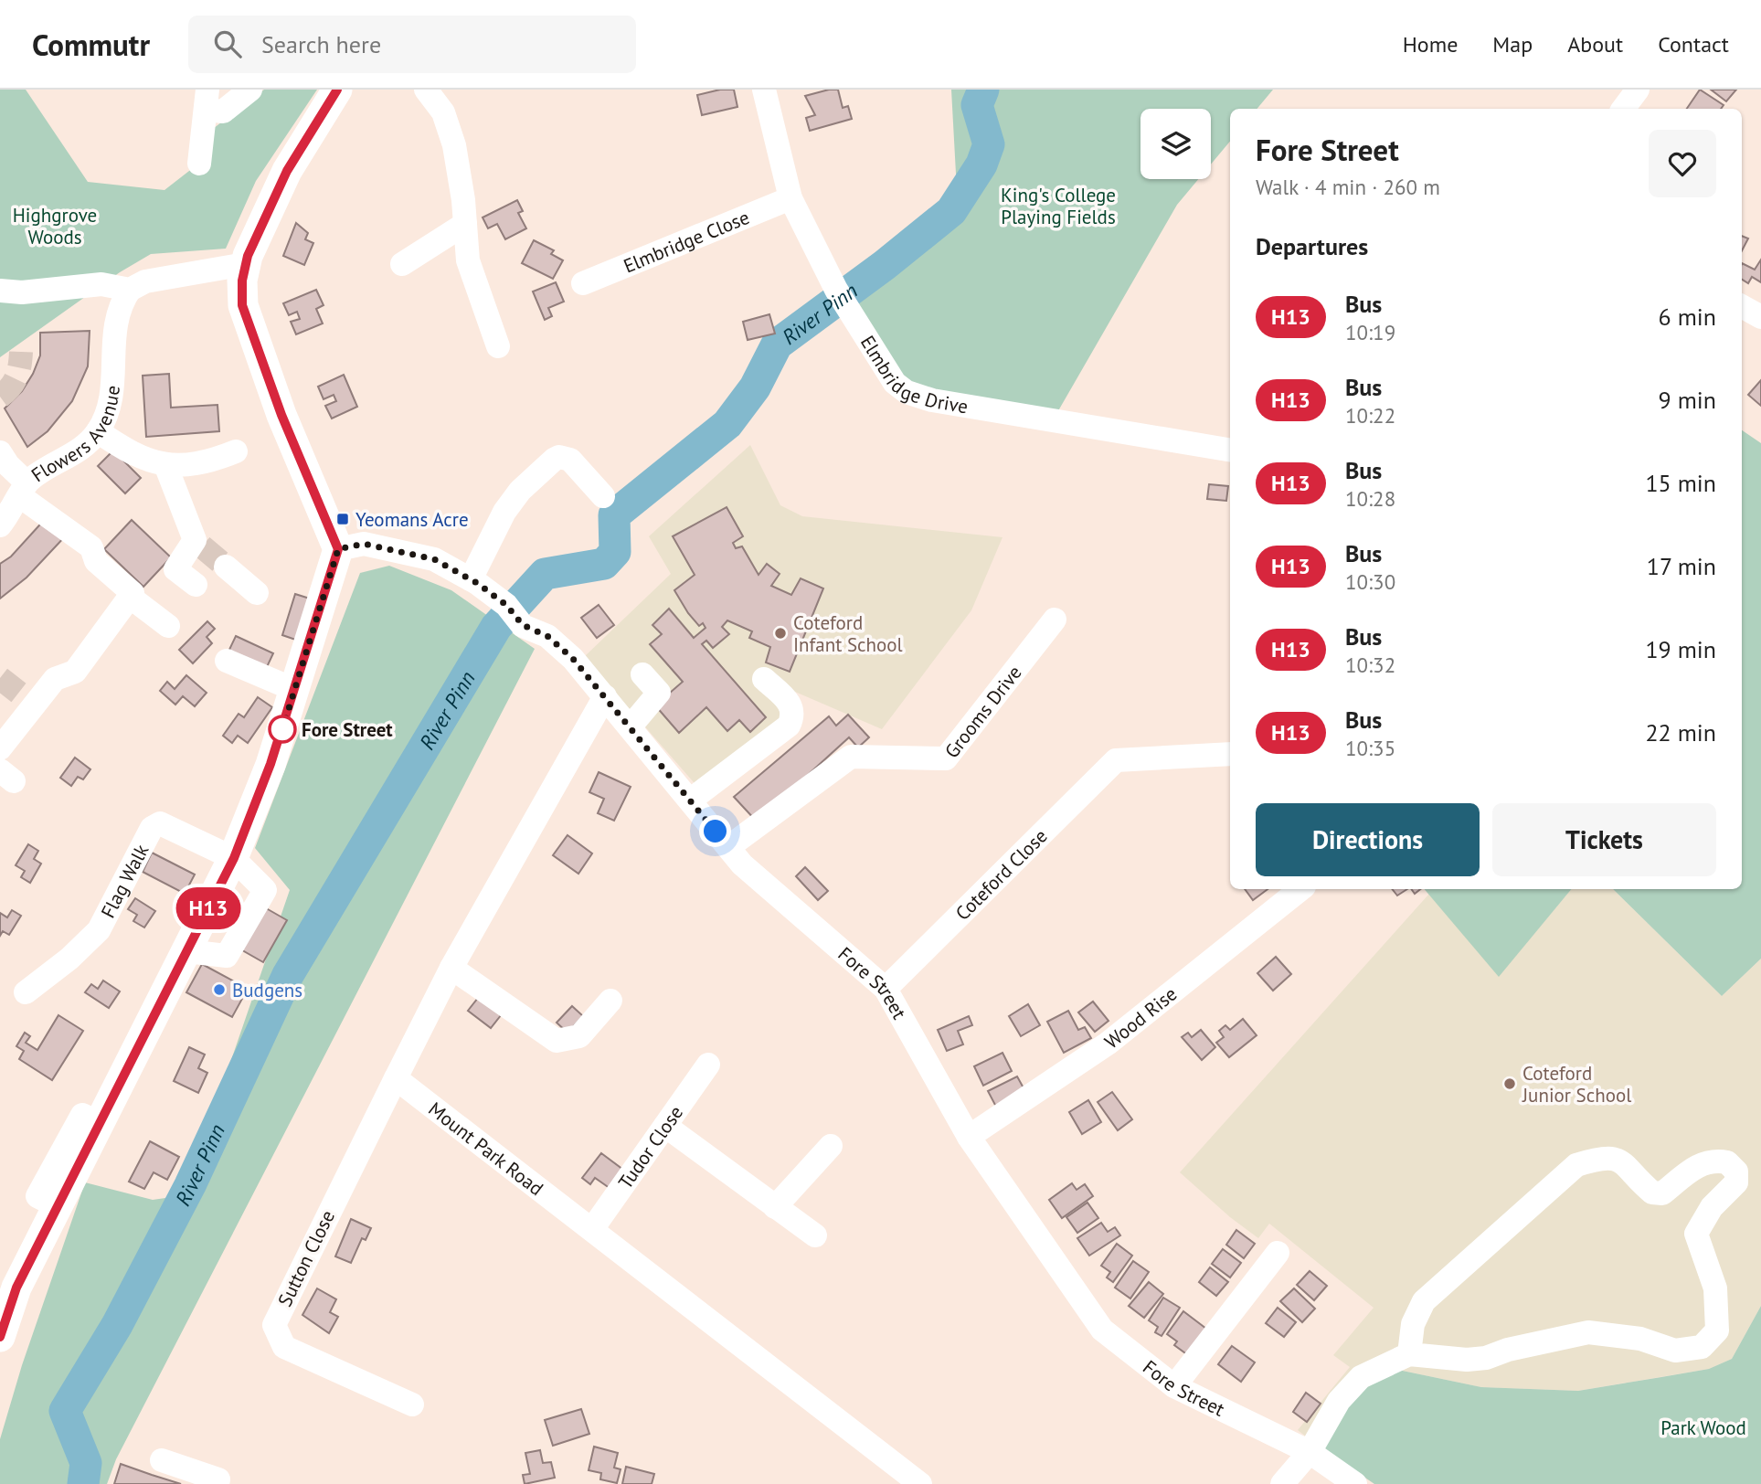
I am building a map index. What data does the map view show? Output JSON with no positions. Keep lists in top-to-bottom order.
{
  "streets": {
    "street": [
      "Elmbridge Close",
      "Elmbridge Drive",
      "Flowers Avenue",
      "Grooms Drive",
      "Coteford Close",
      "Flag Walk",
      "Fore Street",
      "Wood Rise",
      "Tudor Close",
      "Mount Park Road",
      "Sutton Close"
    ]
  },
  "crossings": [
    ["Elmbridge Close", "Elmbridge Drive"],
    ["Grooms Drive", "Fore Street"],
    ["Coteford Close", "Fore Street"],
    ["Fore Street", "Wood Rise"],
    ["Tudor Close", "Mount Park Road"],
    ["Mount Park Road", "Sutton Close"]
  ],
  "water": ["River Pinn"],
  "parks": ["King's College Playing Fields", "Highgrove Woods", "Park Wood"],
  "places": {
    "transit": ["Yeomans Acre"],
    "other": [
      "Coteford Infant School",
      "Fore Street",
      "Budgens",
      "Coteford Junior School"
    ]
  },
  "lines": ["bus line H13"],
  "page": {
    "header": "Commutr",
    "search": "Search here",
    "nav": [
      "Home",
      "Map",
      "About",
      "Contact"
    ],
    "on_map": "H13",
    "heading": [
      ["Fore Street", "Walk · 4 min · 260 m"],
      "Departures"
    ],
    "list": [
      {
        "mark": "H13",
        "name": "Bus",
        "note": "10:19",
        "value": "6 min"
      },
      {
        "mark": "H13",
        "name": "Bus",
        "note": "10:22",
        "value": "9 min"
      },
      {
        "mark": "H13",
        "name": "Bus",
        "note": "10:28",
        "value": "15 min"
      },
      {
        "mark": "H13",
        "name": "Bus",
        "note": "10:30",
        "value": "17 min"
      },
      {
        "mark": "H13",
        "name": "Bus",
        "note": "10:32",
        "value": "19 min"
      },
      {
        "mark": "H13",
        "name": "Bus",
        "note": "10:35",
        "value": "22 min"
      }
    ],
    "buttons": ["Directions", "Tickets"]
  }
}
